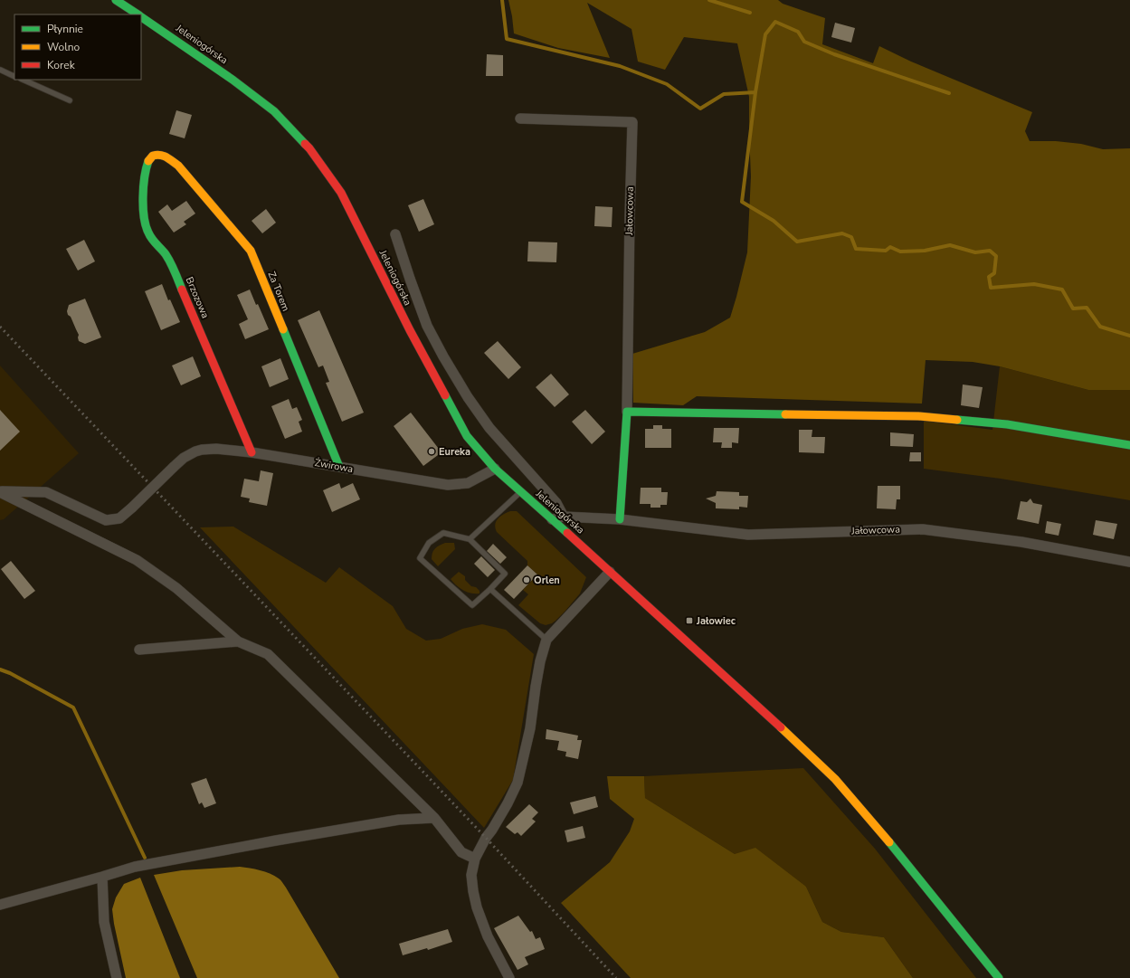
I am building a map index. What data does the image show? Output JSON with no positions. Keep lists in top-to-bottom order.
{
  "streets": {
    "main road": [
      "Jeleniogórska",
      "Jałowcowa",
      "Za Torem",
      "Brzozowa"
    ],
    "street": ["Żwirowa"]
  },
  "crossings": [
    ["Jeleniogórska", "Jałowcowa"],
    ["Jeleniogórska", "Żwirowa"],
    ["Za Torem", "Brzozowa"],
    ["Za Torem", "Żwirowa"],
    ["Brzozowa", "Żwirowa"]
  ],
  "places": {
    "other": ["Eureka", "Orlen"],
    "transit": ["Jałowiec"]
  },
  "legend": ["Płynnie", "Wolno", "Korek"]
}
